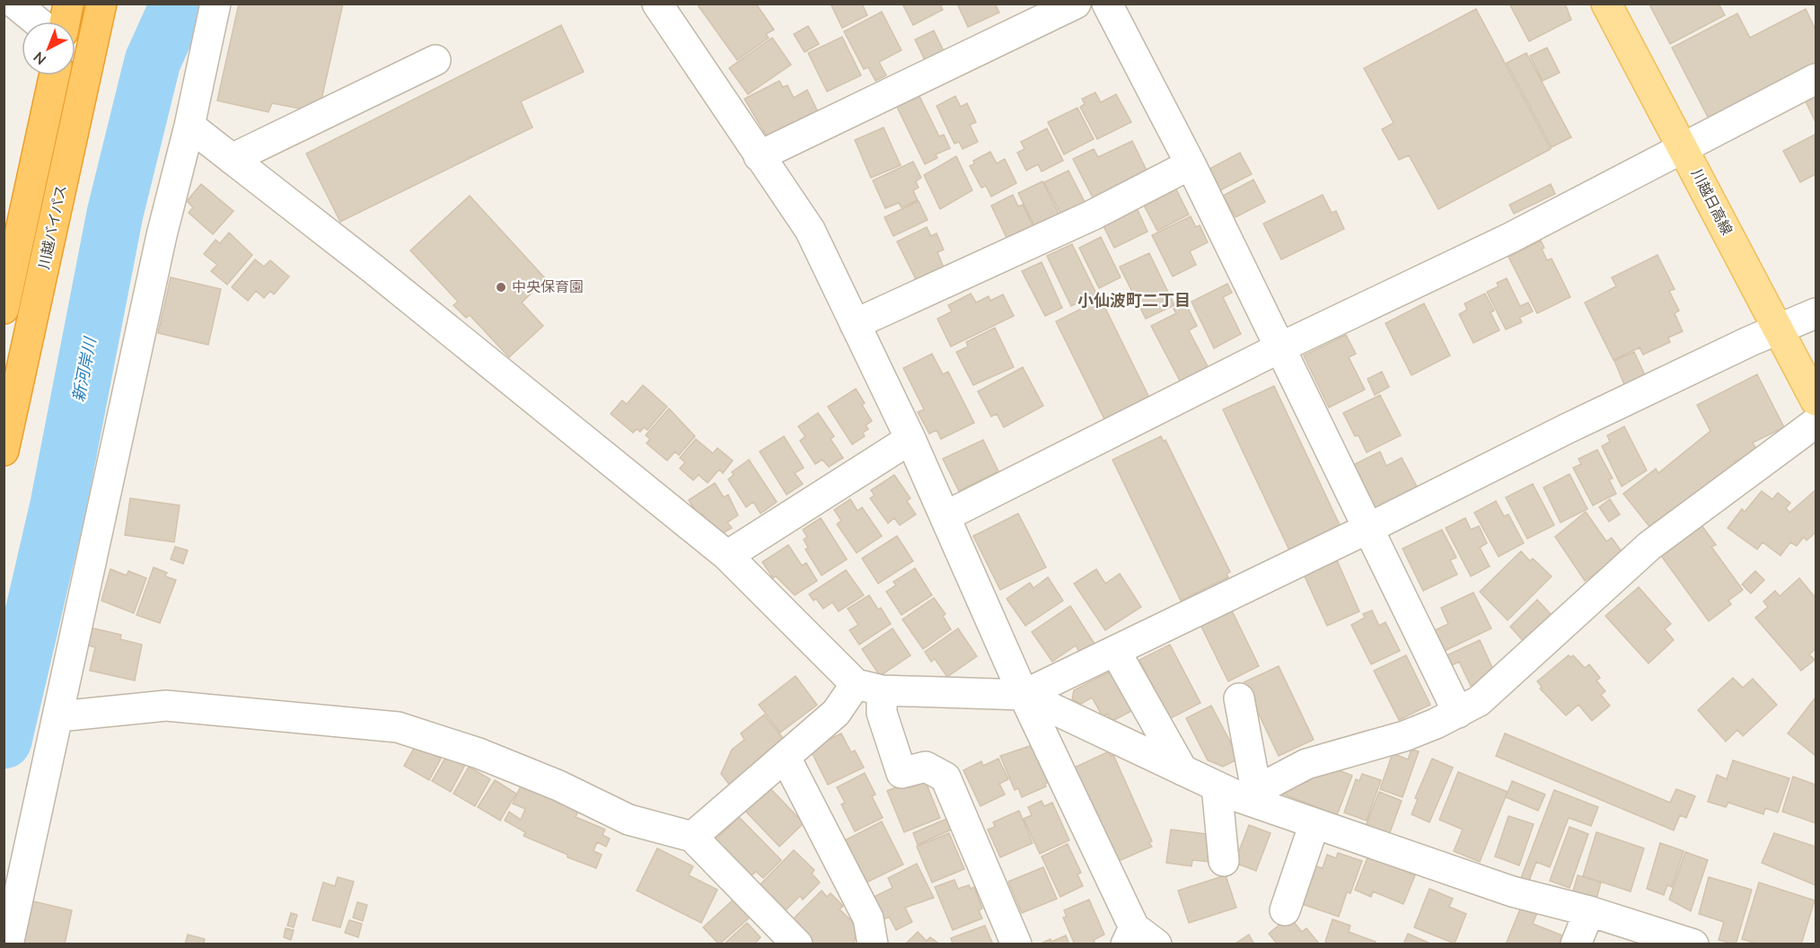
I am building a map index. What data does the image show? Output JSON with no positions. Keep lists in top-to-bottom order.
{
  "streets": {
    "highway": ["川越バイパス"],
    "main road": ["川越日高線"]
  },
  "districts": ["小仙波町二丁目"],
  "water": ["新河岸川"],
  "places": ["中央保育園"],
  "north": "bottom left"
}
